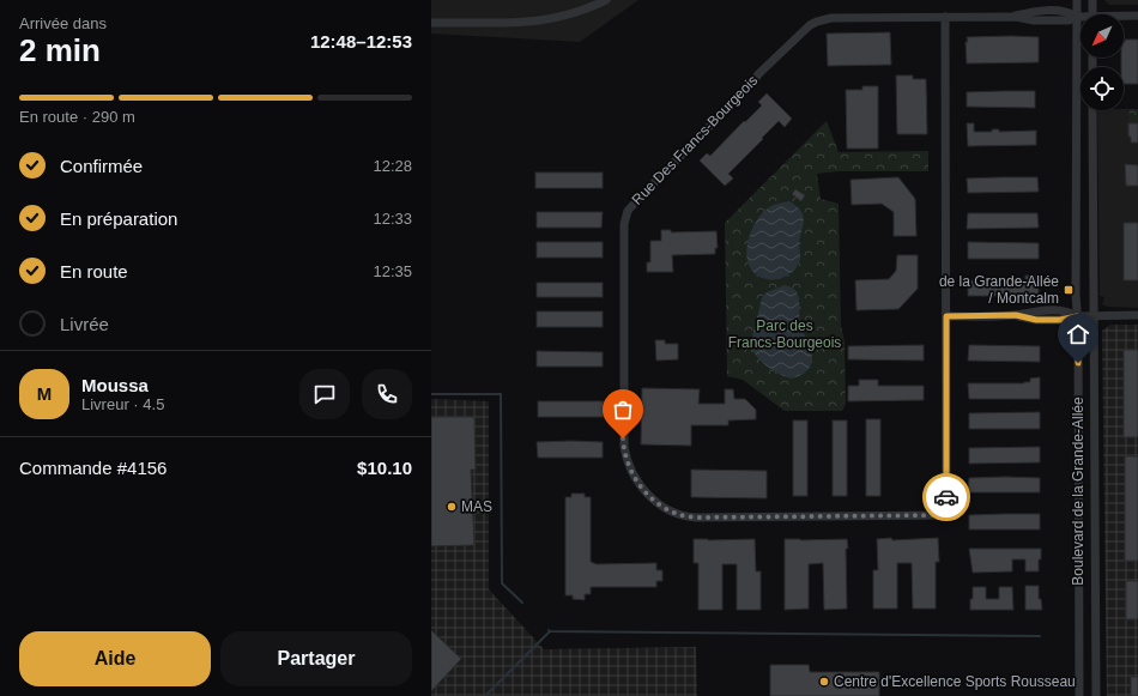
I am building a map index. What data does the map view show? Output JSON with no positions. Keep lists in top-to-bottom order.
{
  "streets": {
    "street": ["Rue Des Francs-Bourgeois", "Boulevard de la Grande-Allée"]
  },
  "crossings": [
    ["Rue Des Francs-Bourgeois", "Boulevard de la Grande-Allée"]
  ],
  "parks": ["Parc des Francs-Bourgeois"],
  "places": {
    "transit": ["de la Grande-Allée / Montcalm"],
    "other": ["MAS", "Centre d'Excellence Sports Rousseau"]
  },
  "north": "bottom left",
  "page": {
    "heading": ["2 min", "Arrivée dans", "12:48–12:53"],
    "panel": [
      "Moussa",
      "Livreur · 4.5",
      "Commande #4156",
      "$10.10"
    ],
    "bar": "En route · 290 m",
    "list": [
      ["Confirmée", "12:28"],
      ["En préparation", "12:33"],
      ["En route", "12:35"],
      "Livrée"
    ],
    "round": "M",
    "buttons": ["Aide", "Partager"]
  }
}
